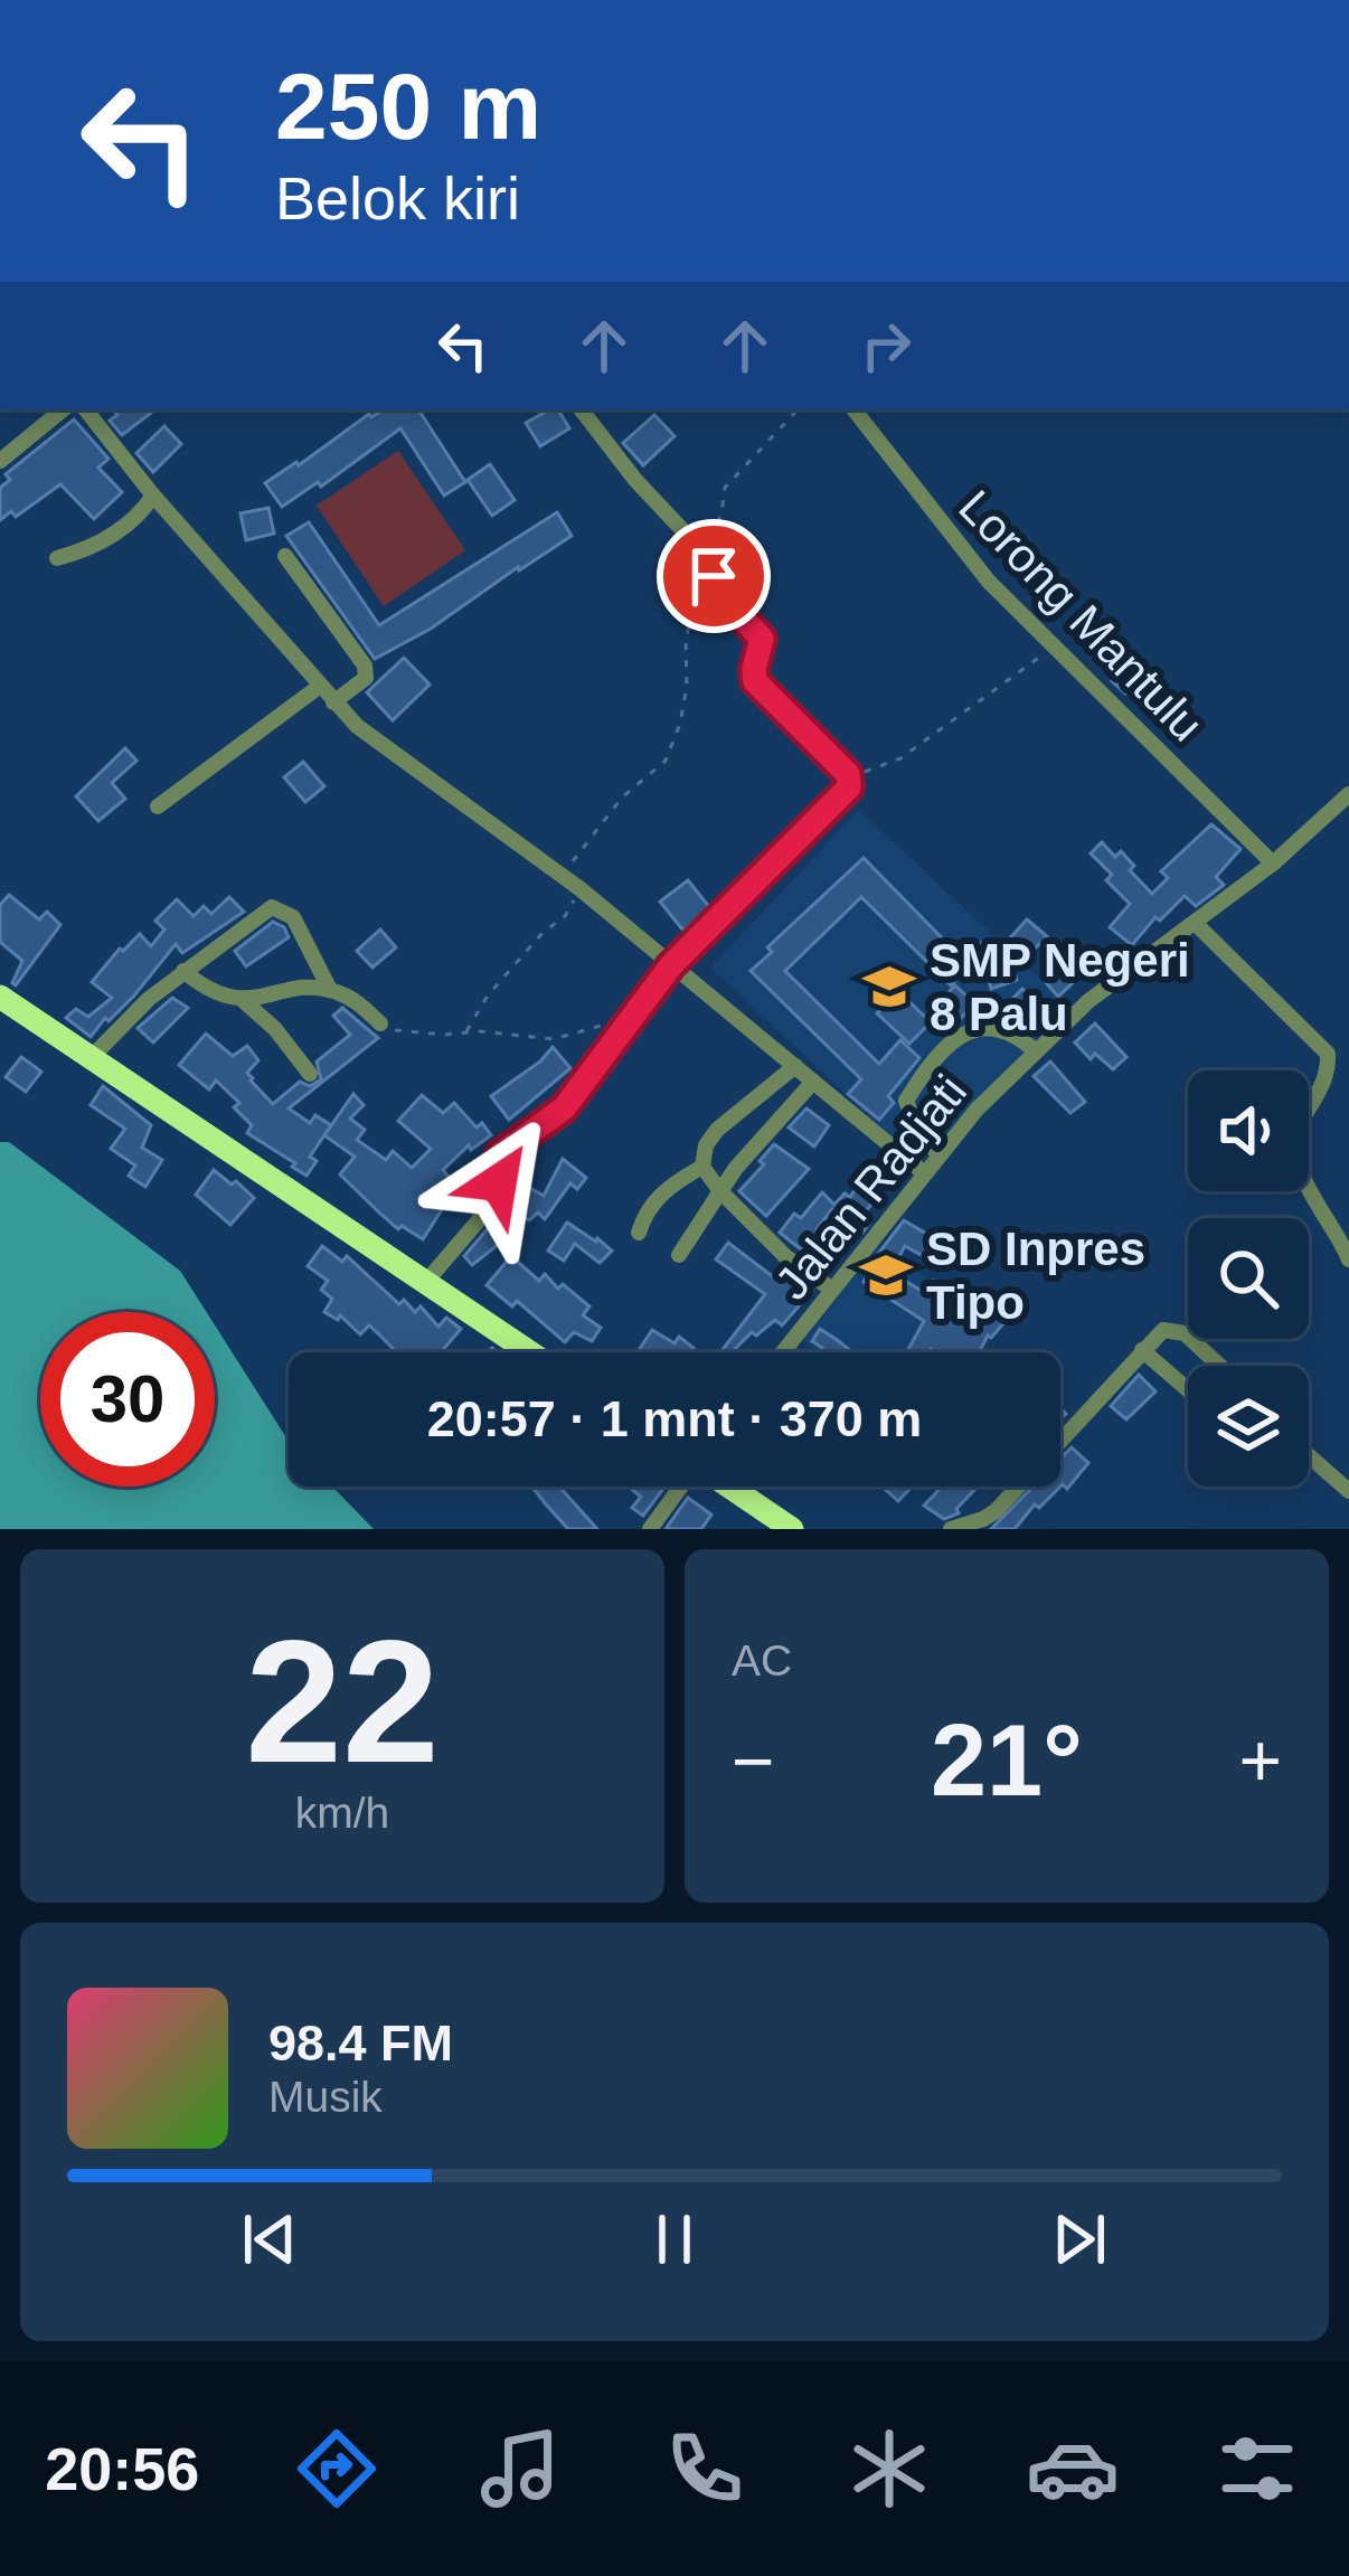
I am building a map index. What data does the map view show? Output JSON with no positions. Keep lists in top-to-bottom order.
{
  "streets": {
    "street": ["Lorong Mantulu", "Jalan Radjati"]
  },
  "crossings": [
    ["Lorong Mantulu", "Jalan Radjati"]
  ],
  "places": {
    "school or university": ["SMP Negeri 8 Palu", "SD Inpres Tipo"]
  },
  "page": {
    "turn": ["250 m", "Belok kiri"],
    "limit": "30",
    "trip": "20:57 · 1 mnt · 370 m",
    "tile": [
      ["22", "km/h"],
      "AC"
    ],
    "heat": ["−", "21°", "+"],
    "song": ["98.4 FM", "Musik"],
    "tabs": "20:56"
  }
}
